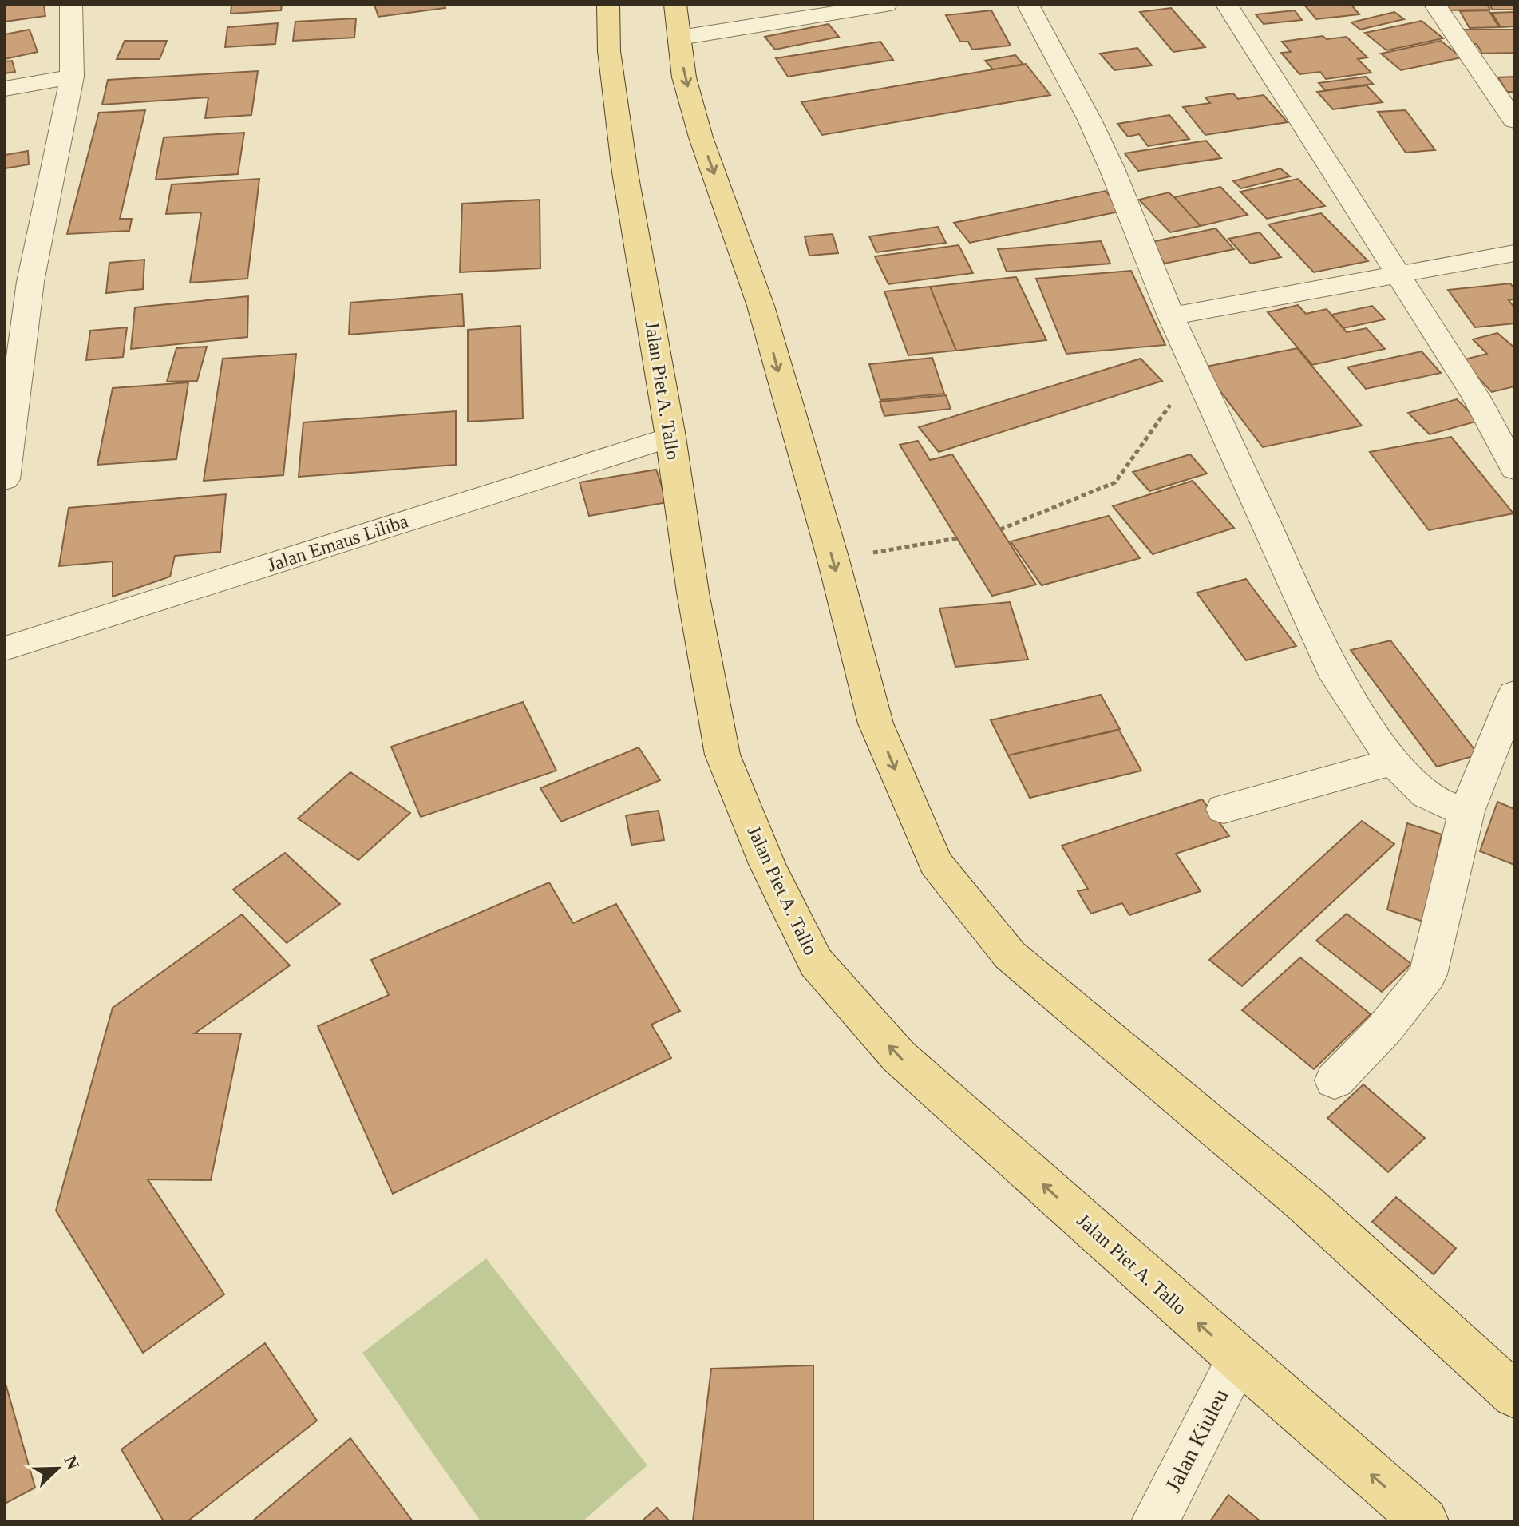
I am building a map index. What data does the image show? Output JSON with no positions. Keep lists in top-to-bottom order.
{
  "streets": {
    "main road": ["Jalan Piet A. Tallo"],
    "street": ["Jalan Emaus Liliba", "Jalan Kiuleu"]
  },
  "crossings": [
    ["Jalan Piet A. Tallo", "Jalan Emaus Liliba"],
    ["Jalan Piet A. Tallo", "Jalan Kiuleu"]
  ],
  "north": "top right"
}
